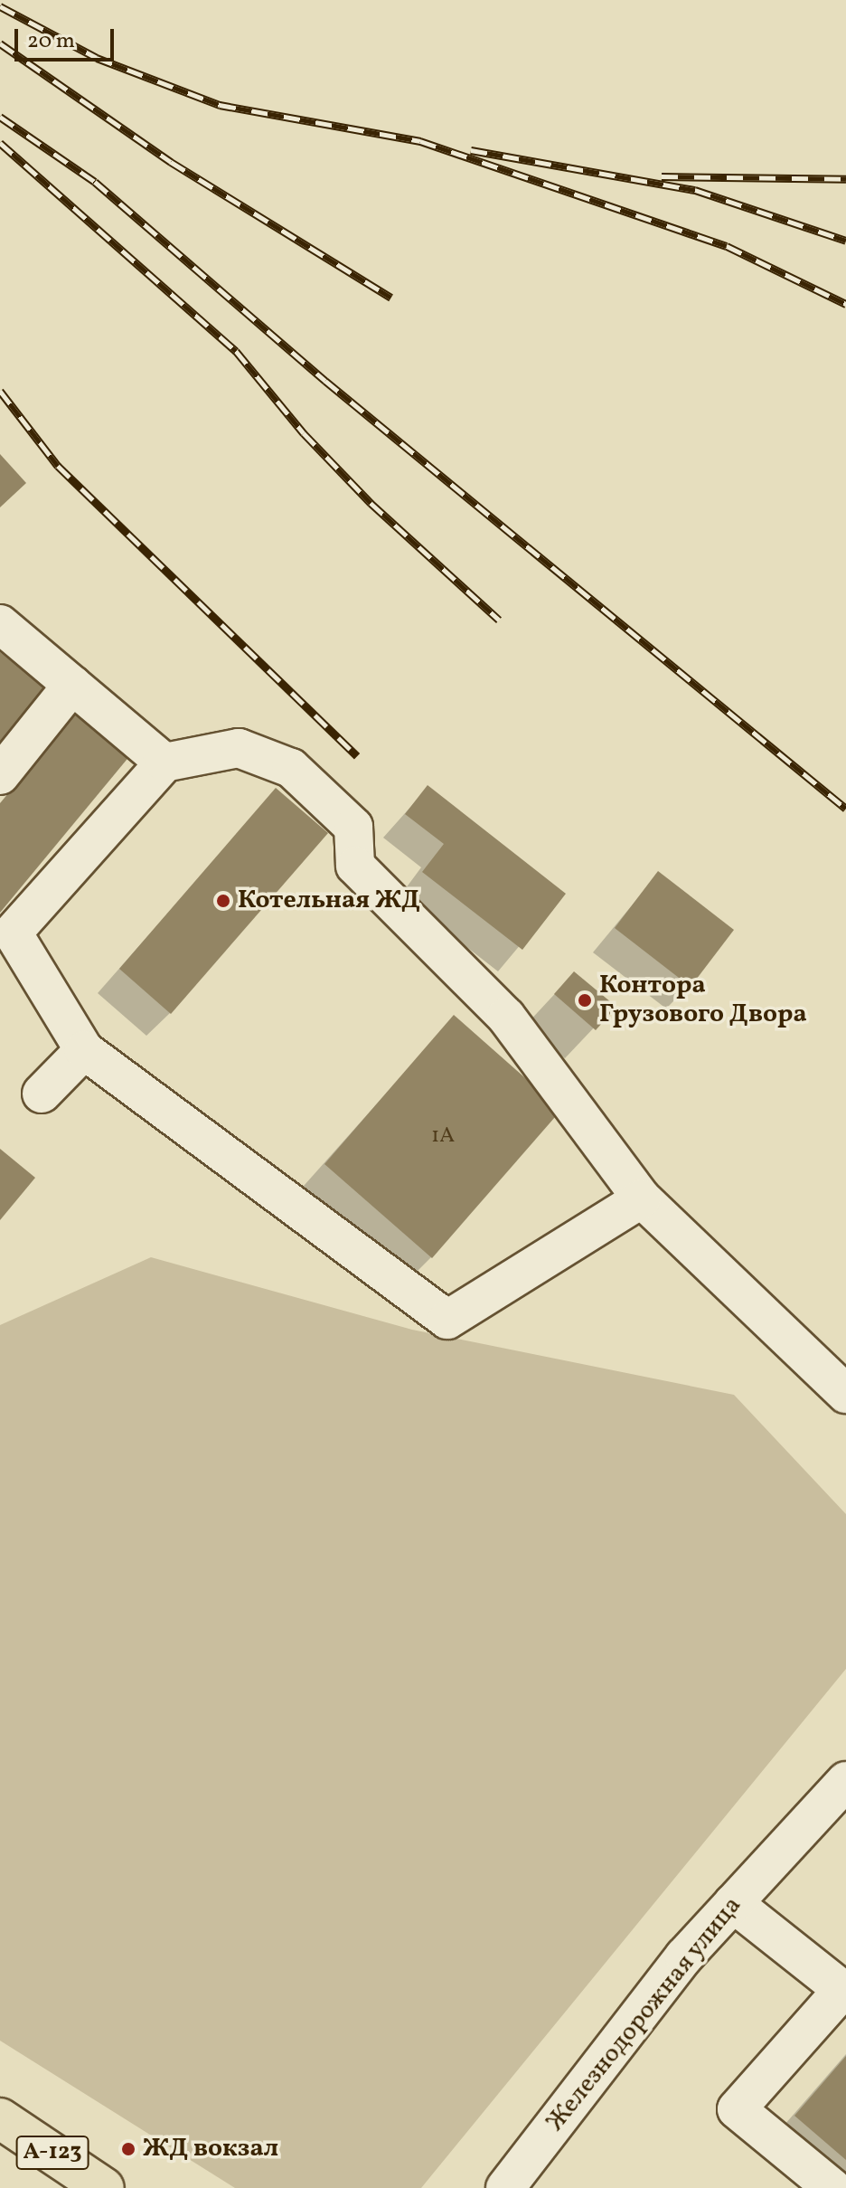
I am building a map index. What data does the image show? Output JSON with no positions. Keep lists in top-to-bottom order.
{
  "streets": {
    "main road": ["А-123"],
    "street": ["Железнодорожная улица"]
  },
  "places": ["Котельная ЖД", "Контора Грузового Двора", "ЖД вокзал"],
  "house_numbers": ["1А"],
  "scale_bar": "20 m"
}
